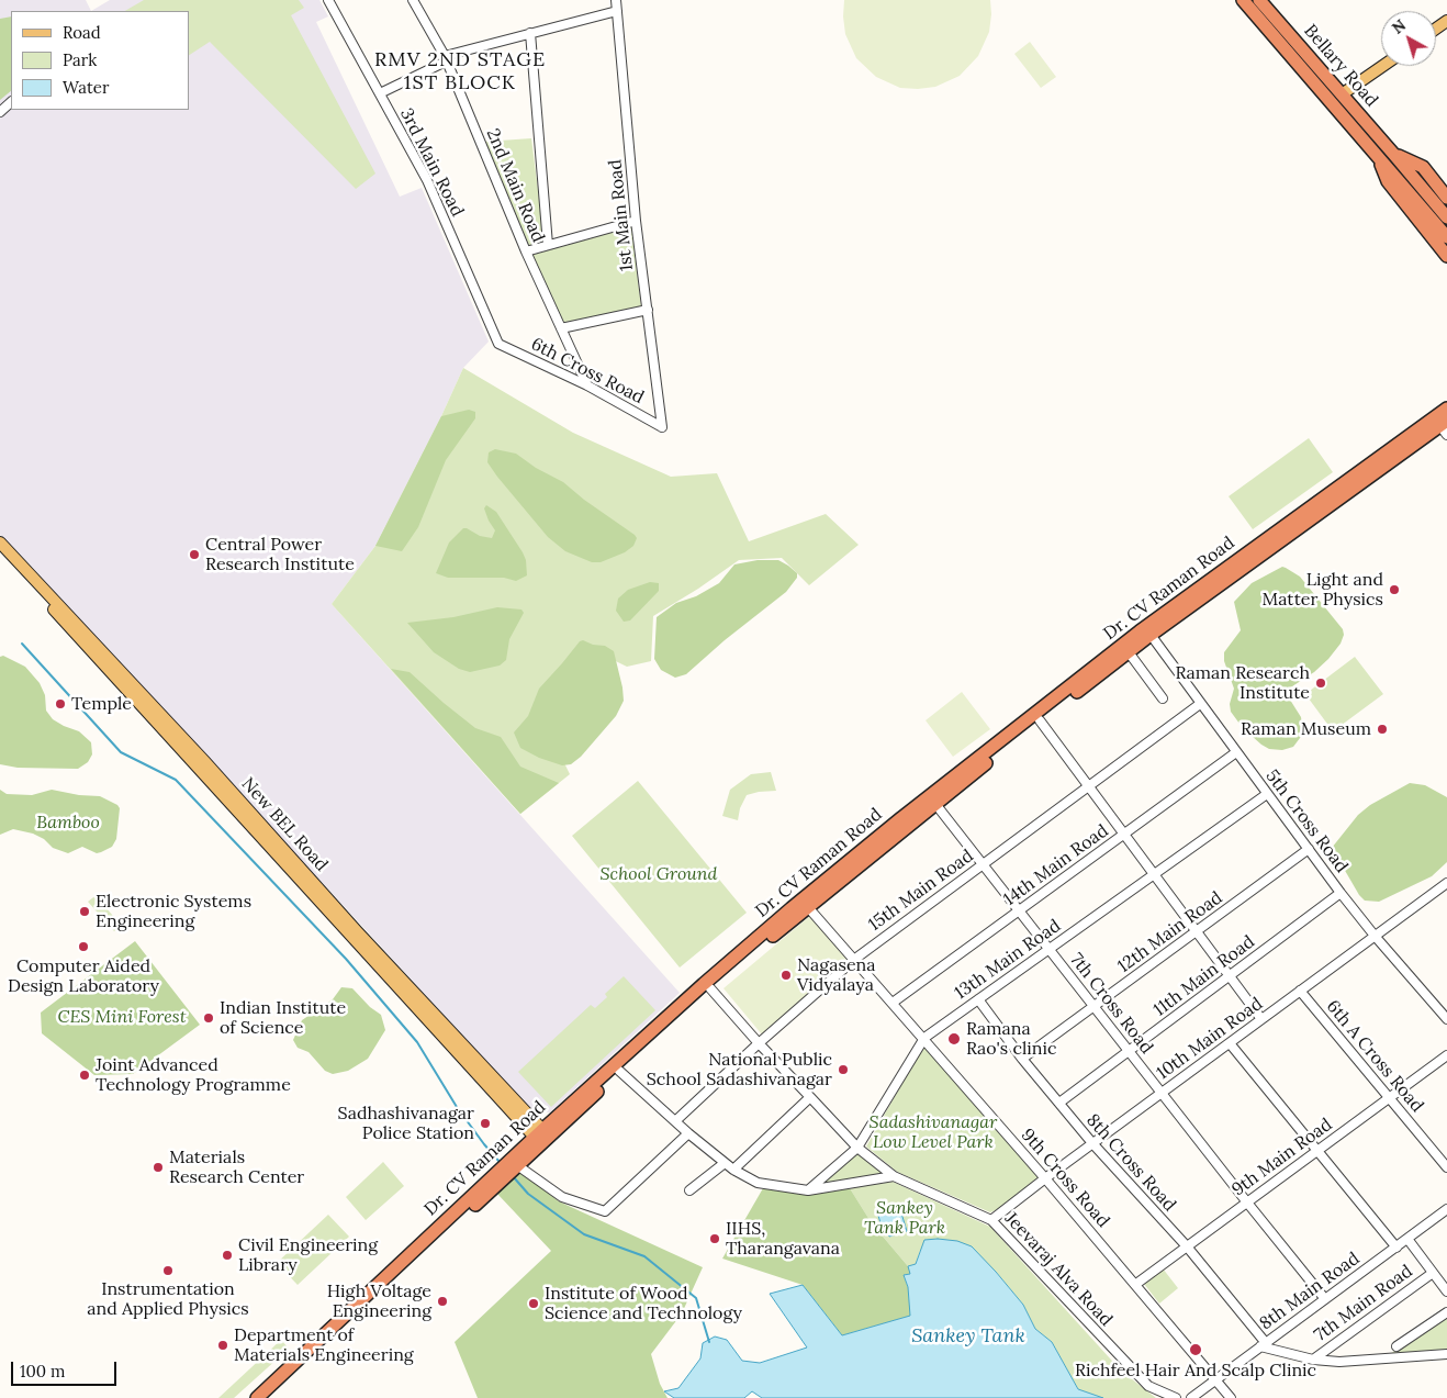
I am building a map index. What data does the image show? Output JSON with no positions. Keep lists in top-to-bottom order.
{
  "streets": {
    "highway": ["Bellary Road", "Dr. CV Raman Road"],
    "main road": ["New BEL Road"],
    "street": [
      "3rd Main Road",
      "2nd Main Road",
      "1st Main Road",
      "6th Cross Road",
      "5th Cross Road",
      "14th Main Road",
      "15th Main Road",
      "12th Main Road",
      "13th Main Road",
      "11th Main Road",
      "7th Cross Road",
      "10th Main Road",
      "6th A Cross Road",
      "9th Main Road",
      "8th Cross Road",
      "9th Cross Road",
      "Jeevaraj Alva Road",
      "8th Main Road",
      "7th Main Road"
    ]
  },
  "crossings": [
    ["3rd Main Road", "6th Cross Road"],
    ["2nd Main Road", "6th Cross Road"],
    ["1st Main Road", "6th Cross Road"],
    ["Dr. CV Raman Road", "5th Cross Road"],
    ["Dr. CV Raman Road", "New BEL Road"],
    ["Dr. CV Raman Road", "7th Cross Road"],
    ["Dr. CV Raman Road", "9th Cross Road"],
    ["Dr. CV Raman Road", "Jeevaraj Alva Road"],
    ["5th Cross Road", "14th Main Road"],
    ["5th Cross Road", "15th Main Road"],
    ["5th Cross Road", "12th Main Road"],
    ["5th Cross Road", "13th Main Road"],
    ["5th Cross Road", "11th Main Road"],
    ["5th Cross Road", "10th Main Road"],
    ["14th Main Road", "7th Cross Road"],
    ["14th Main Road", "9th Cross Road"],
    ["15th Main Road", "7th Cross Road"],
    ["15th Main Road", "9th Cross Road"],
    ["15th Main Road", "Jeevaraj Alva Road"],
    ["12th Main Road", "7th Cross Road"],
    ["12th Main Road", "8th Cross Road"],
    ["13th Main Road", "7th Cross Road"],
    ["13th Main Road", "8th Cross Road"],
    ["13th Main Road", "9th Cross Road"],
    ["13th Main Road", "Jeevaraj Alva Road"],
    ["11th Main Road", "7th Cross Road"],
    ["11th Main Road", "8th Cross Road"],
    ["7th Cross Road", "10th Main Road"],
    ["7th Cross Road", "9th Main Road"],
    ["7th Cross Road", "8th Main Road"],
    ["10th Main Road", "6th A Cross Road"],
    ["10th Main Road", "8th Cross Road"],
    ["10th Main Road", "9th Cross Road"],
    ["10th Main Road", "Jeevaraj Alva Road"],
    ["6th A Cross Road", "9th Main Road"],
    ["9th Main Road", "8th Cross Road"],
    ["9th Main Road", "9th Cross Road"],
    ["8th Cross Road", "8th Main Road"],
    ["9th Cross Road", "8th Main Road"]
  ],
  "districts": ["RMV 2ND STAGE 1ST BLOCK"],
  "water": ["Sankey Tank"],
  "parks": [
    "Bamboo",
    "School Ground",
    "CES Mini Forest",
    "Sadashivanagar Low Level Park",
    "Sankey Tank Park"
  ],
  "places": [
    "Central Power Research Institute",
    "Light and Matter Physics",
    "Raman Research Institute",
    "Temple",
    "Raman Museum",
    "Electronic Systems Engineering",
    "Computer Aided Design Laboratory",
    "Nagasena Vidyalaya",
    "Indian Institute of Science",
    "Ramana Rao's clinic",
    "National Public School Sadashivanagar",
    "Joint Advanced Technology Programme",
    "Sadhashivanagar Police Station",
    "Materials Research Center",
    "IIHS, Tharangavana",
    "Civil Engineering Library",
    "Instrumentation and Applied Physics",
    "High Voltage Engineering",
    "Institute of Wood Science and Technology",
    "Department of Materials Engineering",
    "Richfeel Hair And Scalp Clinic"
  ],
  "legend": ["Road", "Park", "Water"],
  "scale_bar": "100 m",
  "north": "top left"
}
